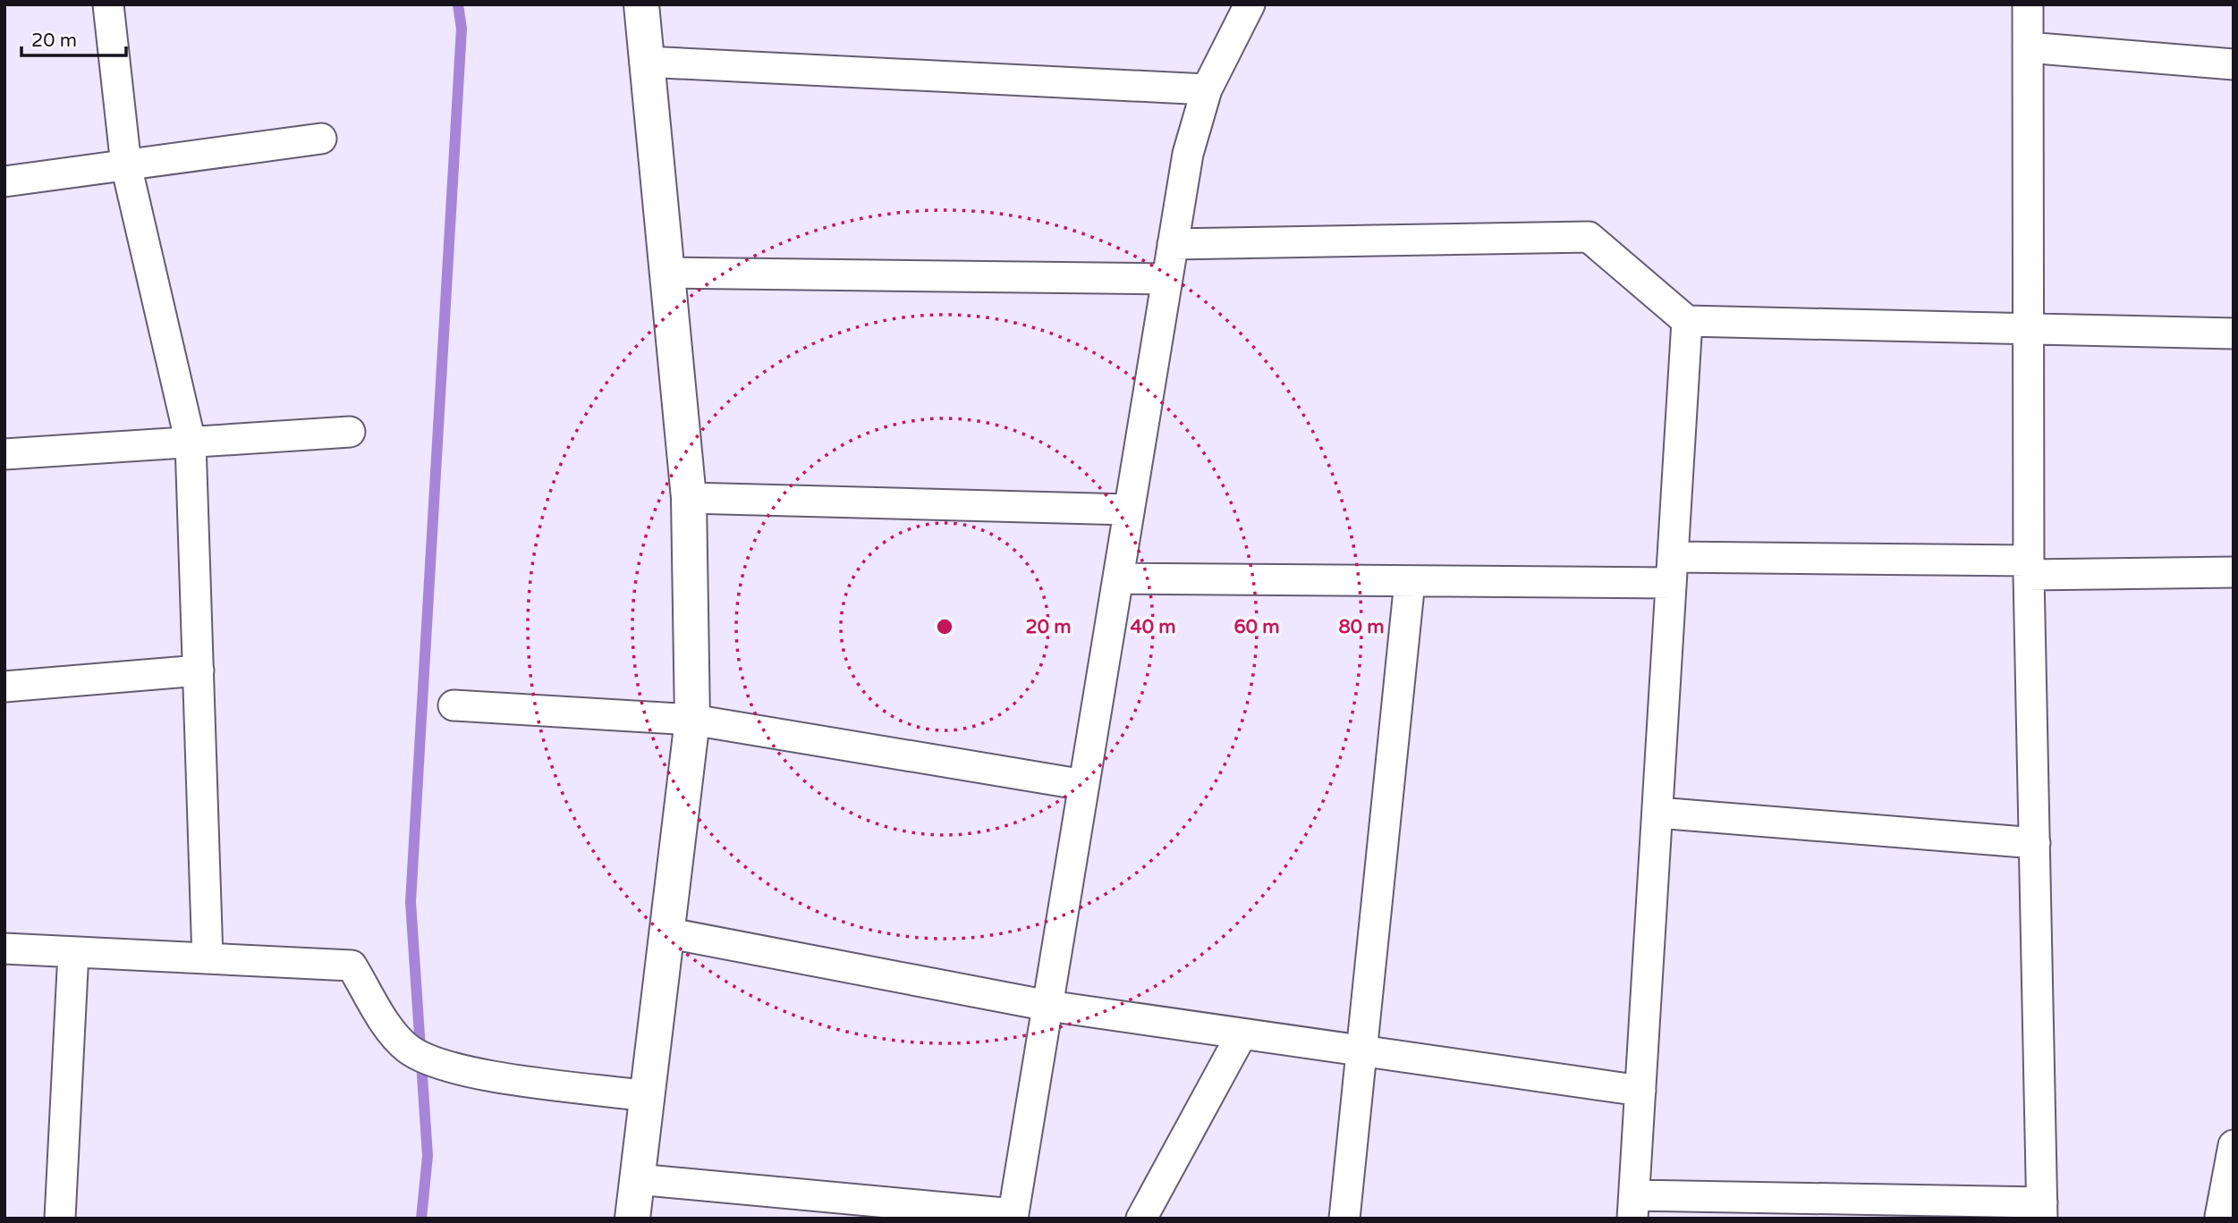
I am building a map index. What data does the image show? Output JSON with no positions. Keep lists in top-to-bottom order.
{
  "scale_bar": "20 m",
  "rings": [
    "20 m",
    "40 m",
    "60 m",
    "80 m"
  ]
}
